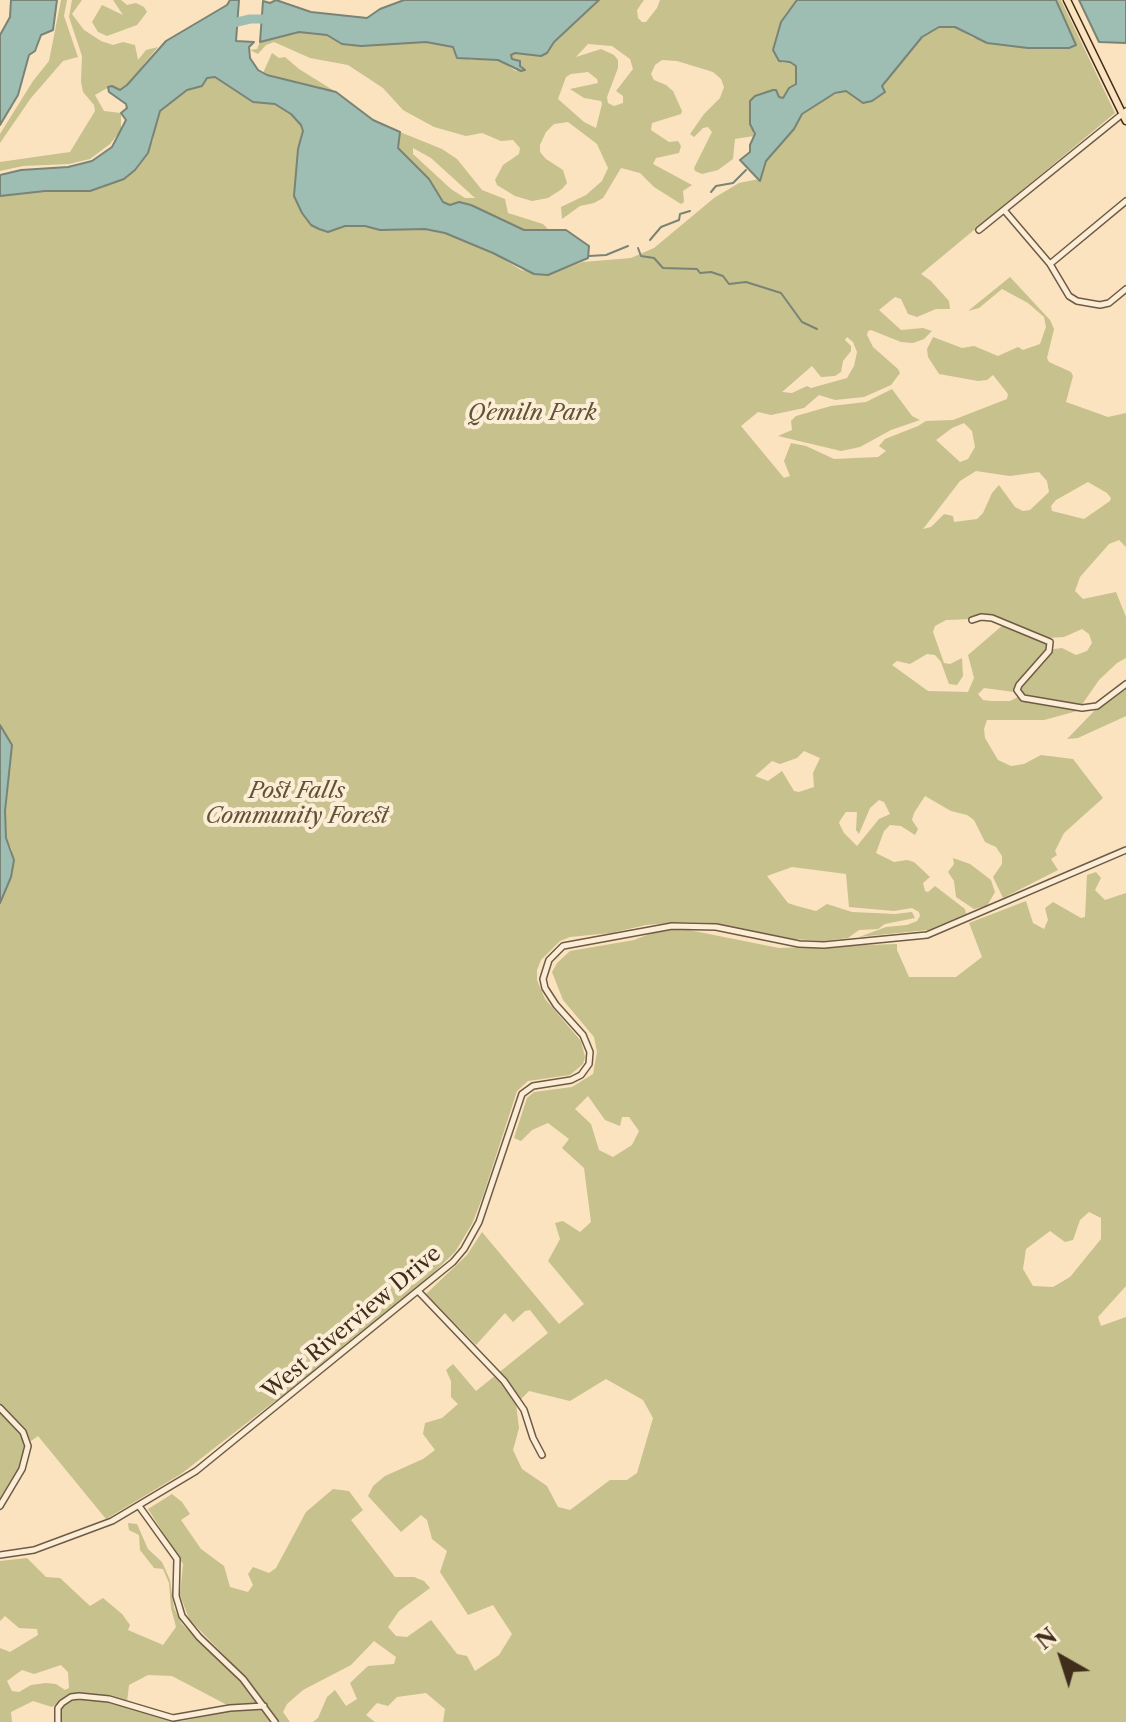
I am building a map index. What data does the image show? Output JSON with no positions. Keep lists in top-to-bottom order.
{
  "streets": {
    "street": ["West Riverview Drive"]
  },
  "parks": ["Q'emiln Park", "Post Falls Community Forest"],
  "north": "top left"
}
